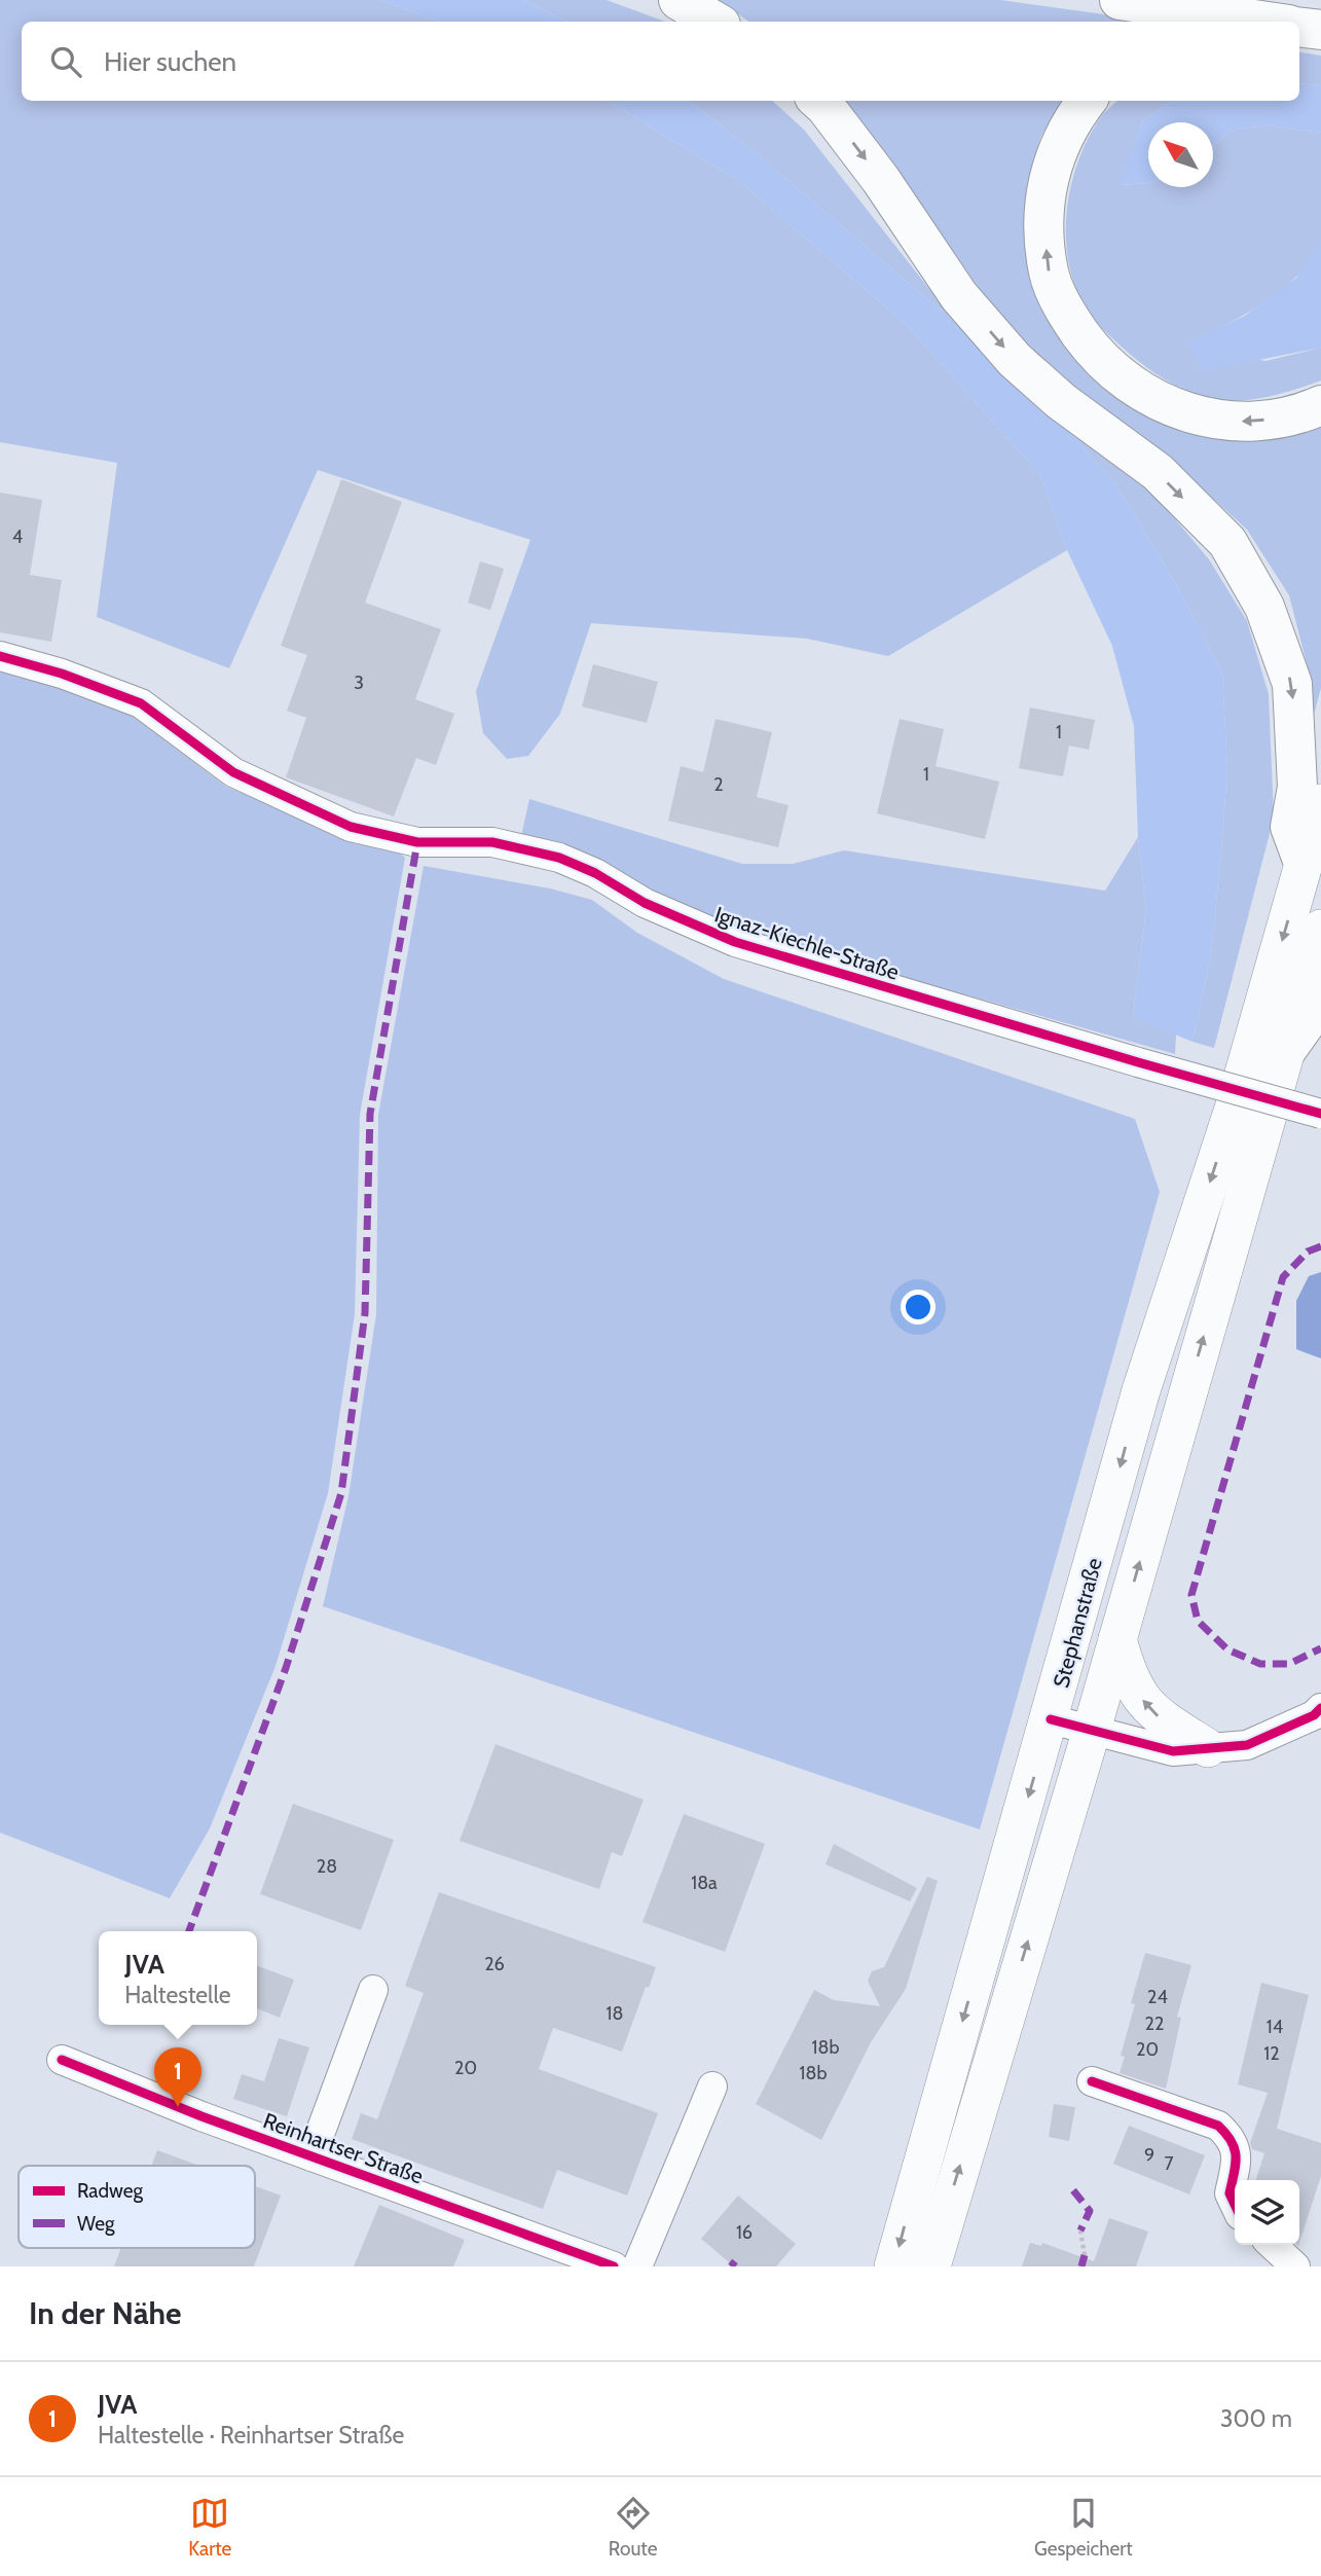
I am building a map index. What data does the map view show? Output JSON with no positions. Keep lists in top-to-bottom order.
{
  "streets": {
    "main road": ["Stephanstraße"],
    "street": ["Ignaz-Kiechle-Straße", "Reinhartser Straße"]
  },
  "house_numbers": [
    "4",
    "3",
    "1",
    "1",
    "2",
    "28",
    "18a",
    "26",
    "24",
    "18",
    "22",
    "14",
    "18b",
    "20",
    "12",
    "20",
    "18b",
    "9",
    "7",
    "16"
  ],
  "legend": ["Radweg", "Weg"],
  "north": "top left",
  "page": {
    "search": "Hier suchen",
    "popup": ["JVA", "Haltestelle"],
    "pins": "1",
    "heading": "In der Nähe",
    "list": [
      {
        "mark": "1",
        "name": "JVA",
        "note": "Haltestelle · Reinhartser Straße",
        "value": "300 m"
      }
    ],
    "nav": ["Karte", "Route", "Gespeichert"]
  }
}
